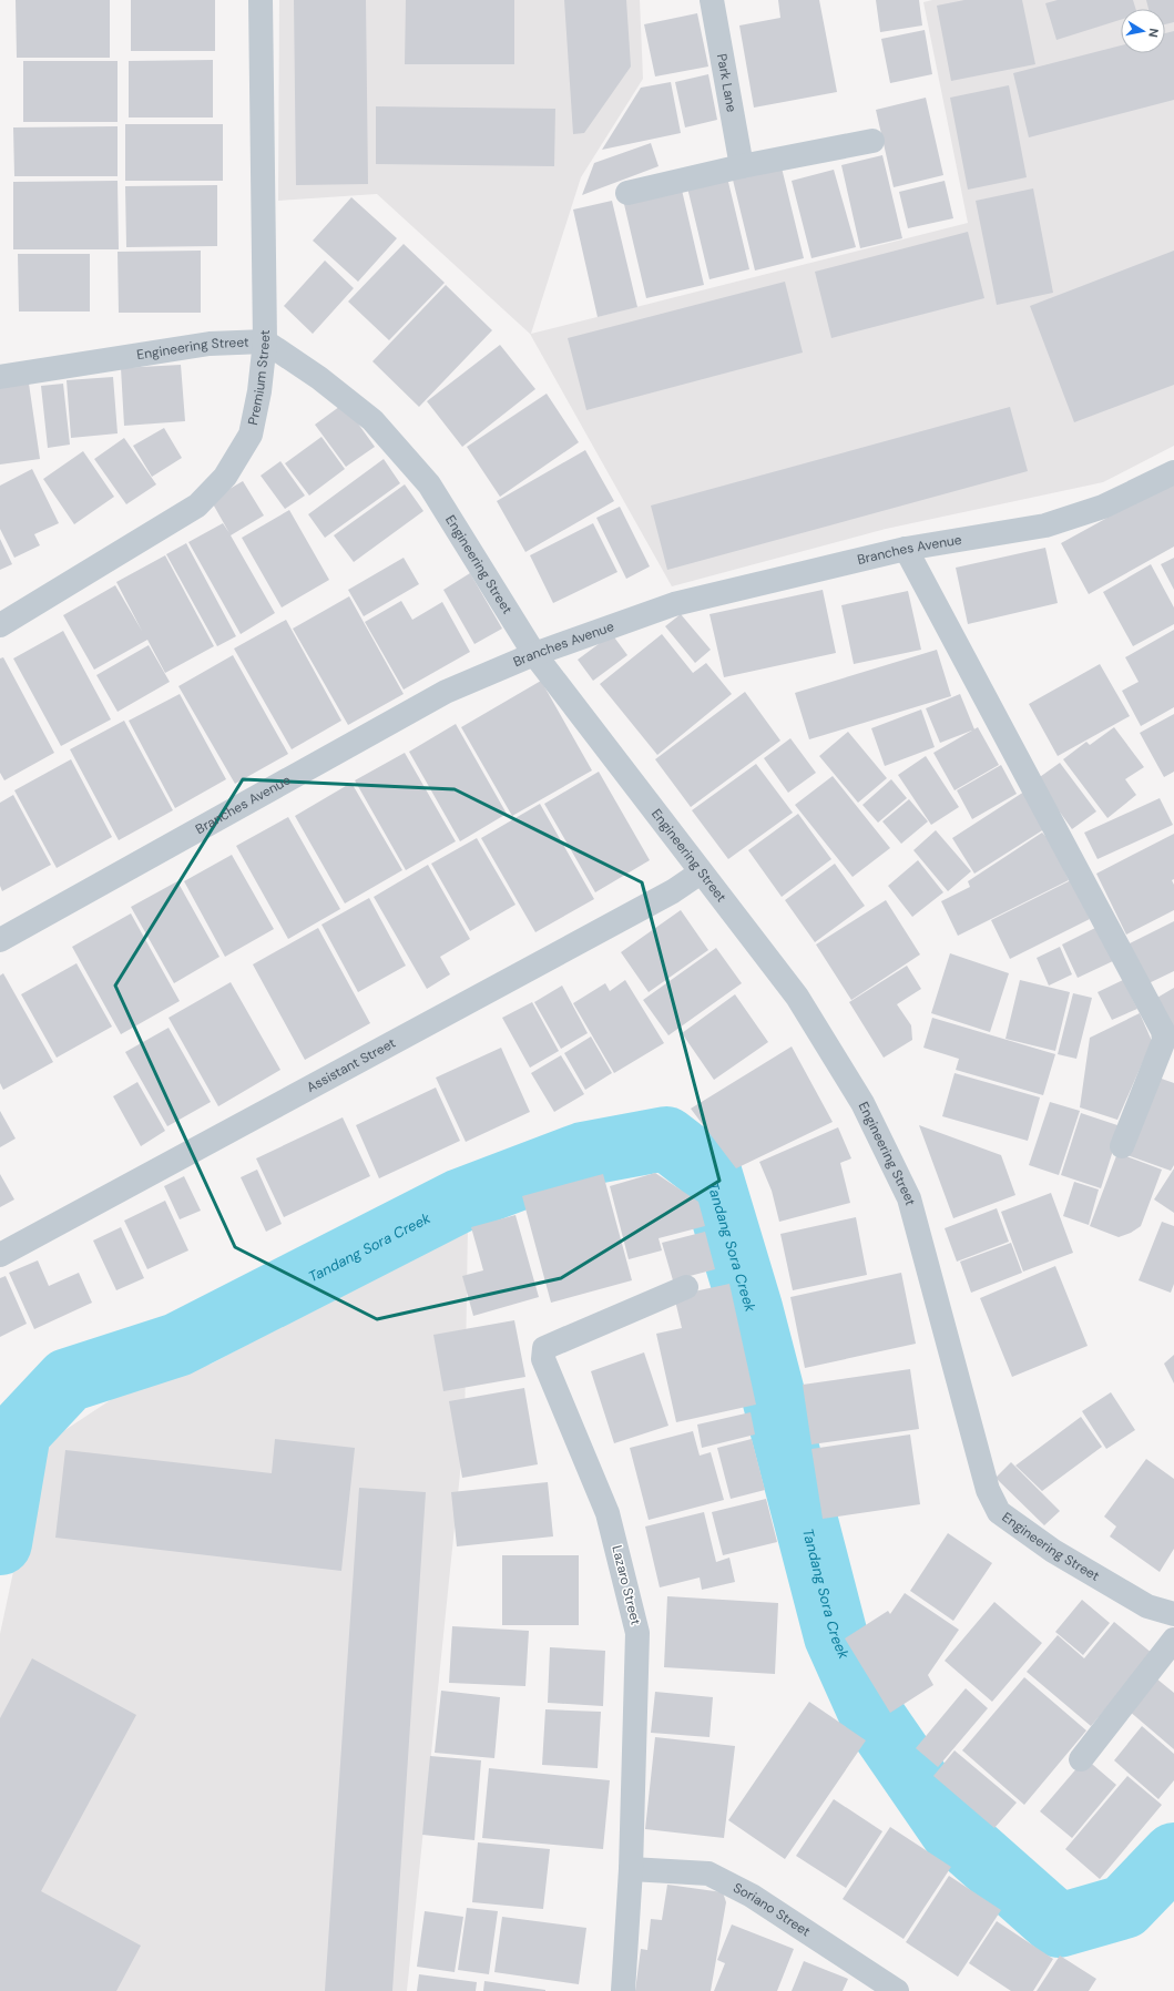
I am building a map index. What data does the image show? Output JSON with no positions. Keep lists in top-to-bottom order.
{
  "streets": {
    "street": [
      "Park Lane",
      "Engineering Street",
      "Premium Street",
      "Branches Avenue",
      "Assistant Street",
      "Lazaro Street",
      "Soriano Street"
    ]
  },
  "crossings": [
    ["Engineering Street", "Premium Street"],
    ["Engineering Street", "Branches Avenue"],
    ["Engineering Street", "Assistant Street"],
    ["Lazaro Street", "Soriano Street"]
  ],
  "water": ["Tandang Sora Creek"],
  "north": "right"
}
